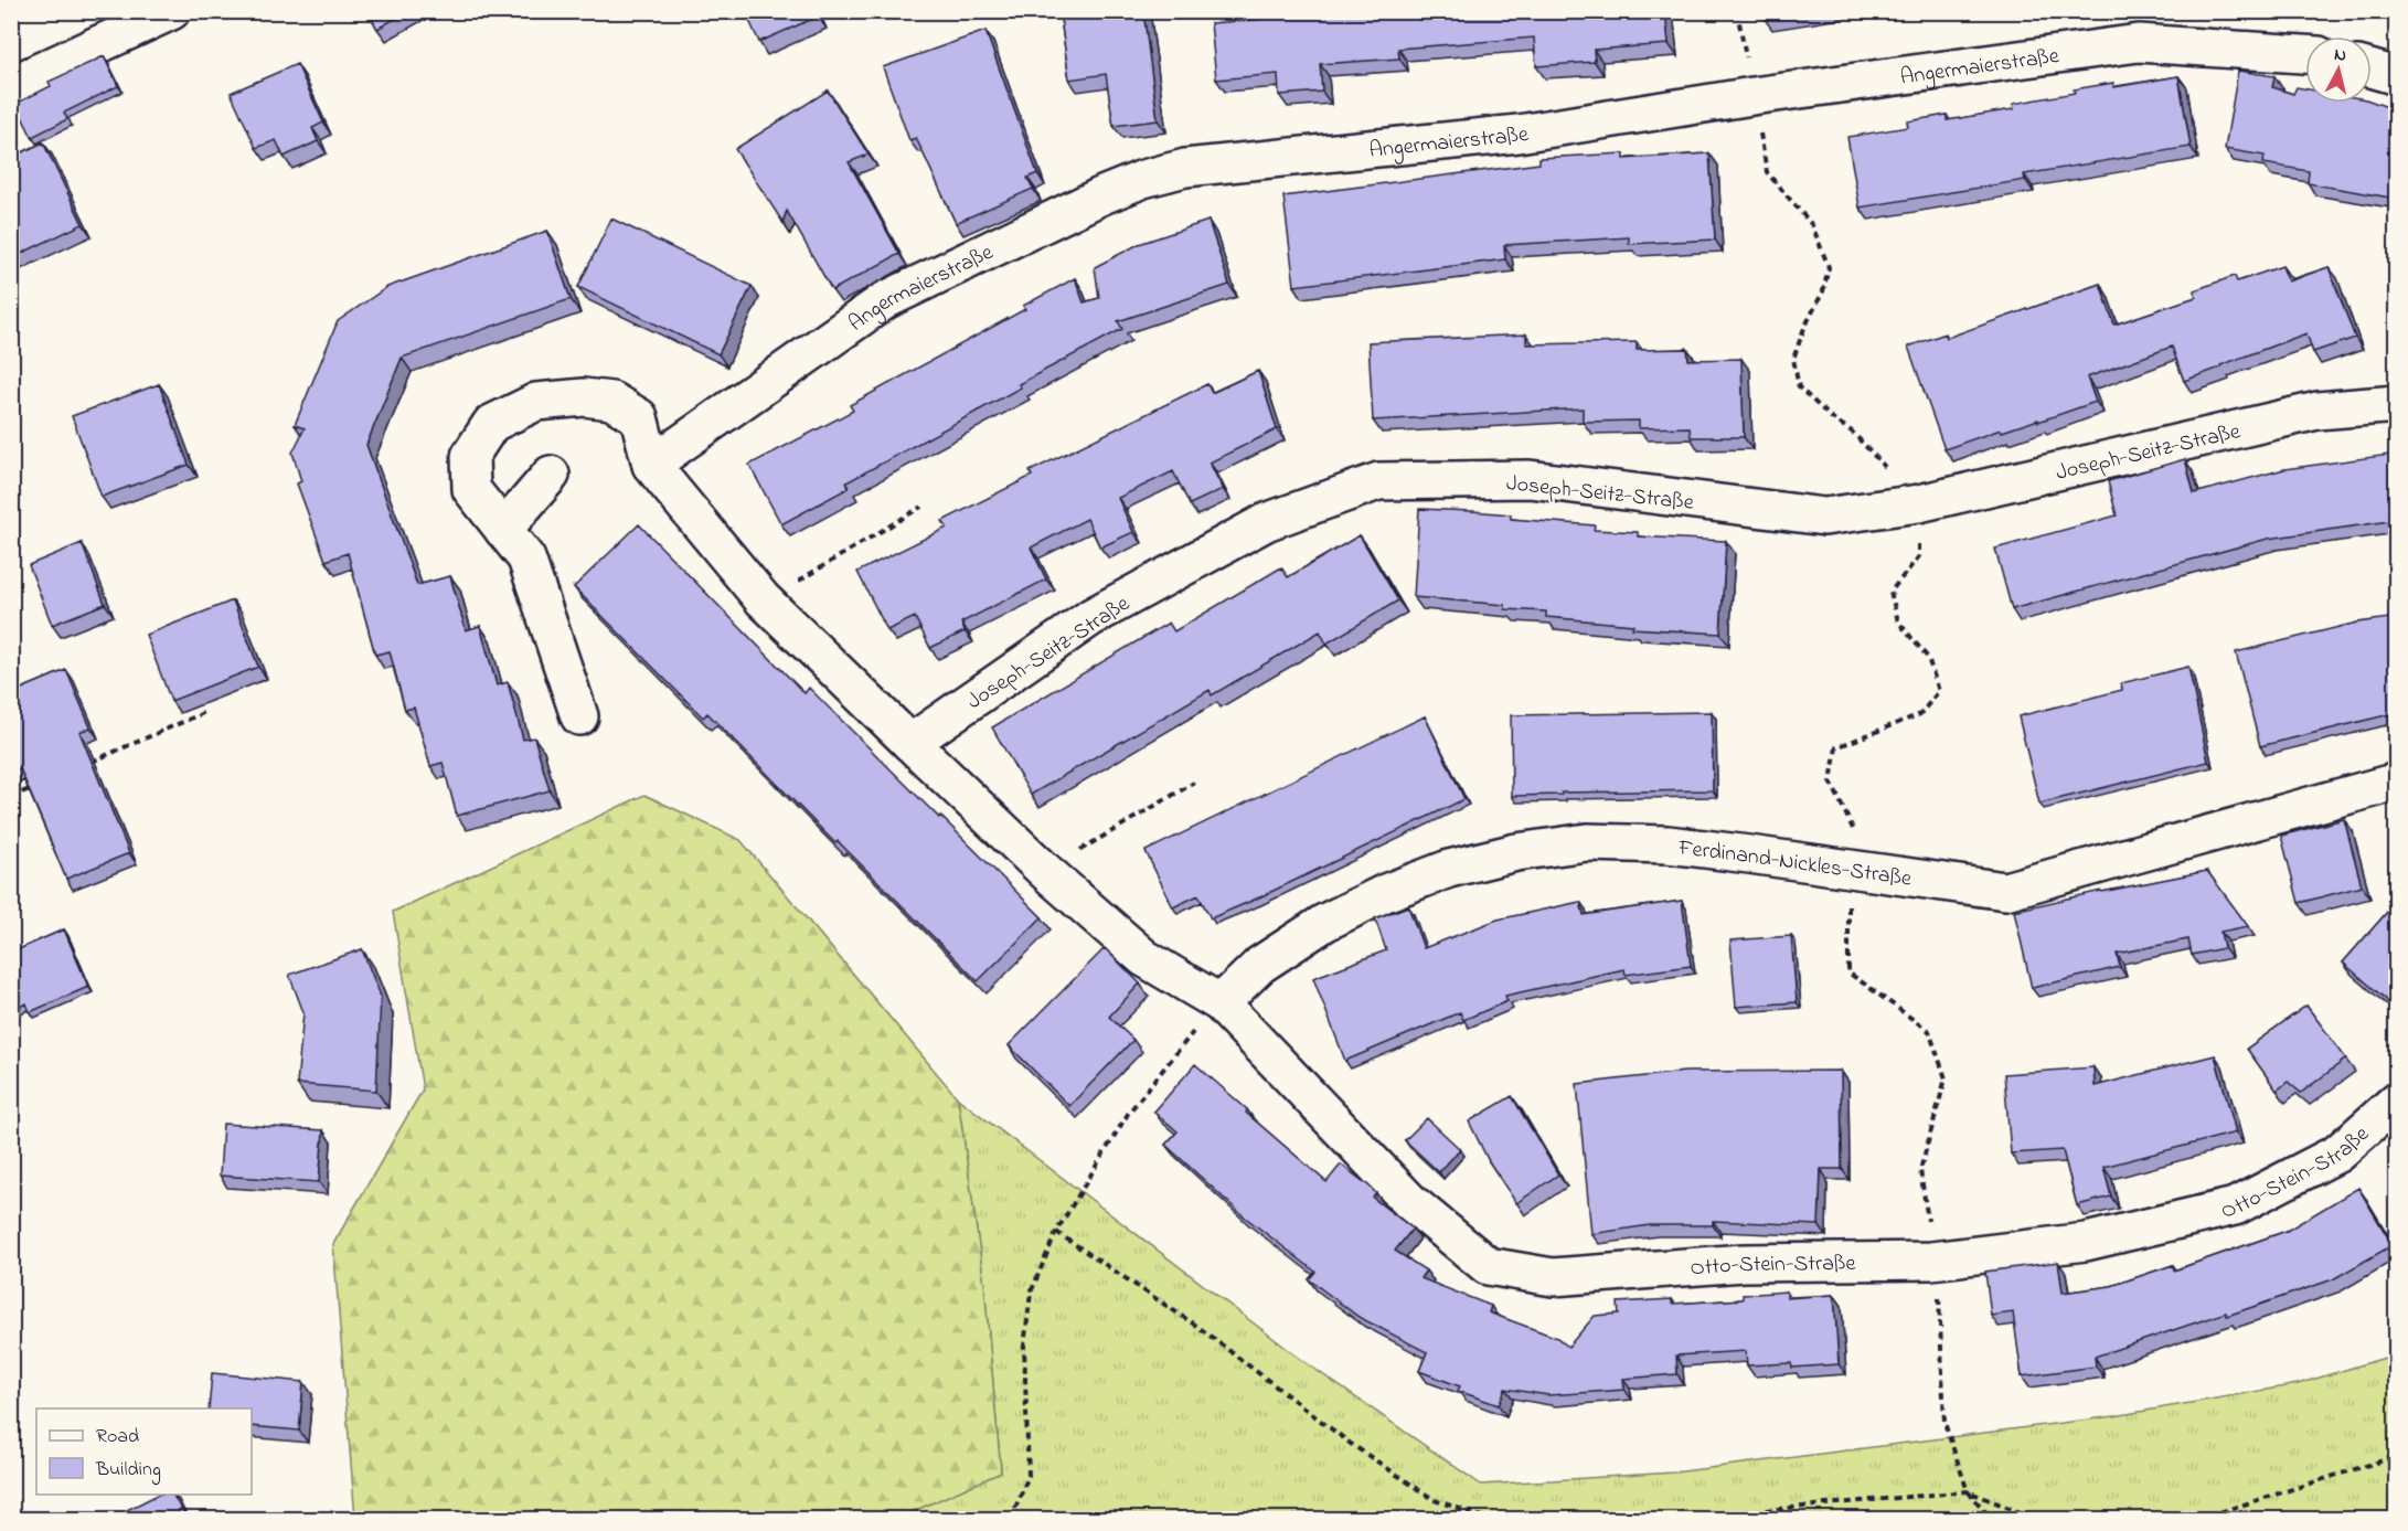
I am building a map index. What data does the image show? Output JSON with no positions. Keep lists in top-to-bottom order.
{
  "streets": {
    "street": [
      "Angermaierstraße",
      "Joseph-Seitz-Straße",
      "Ferdinand-Nickles-Straße",
      "Otto-Stein-Straße"
    ]
  },
  "crossings": [
    ["Ferdinand-Nickles-Straße", "Otto-Stein-Straße"]
  ],
  "legend": ["Road", "Building"],
  "north": "top"
}
